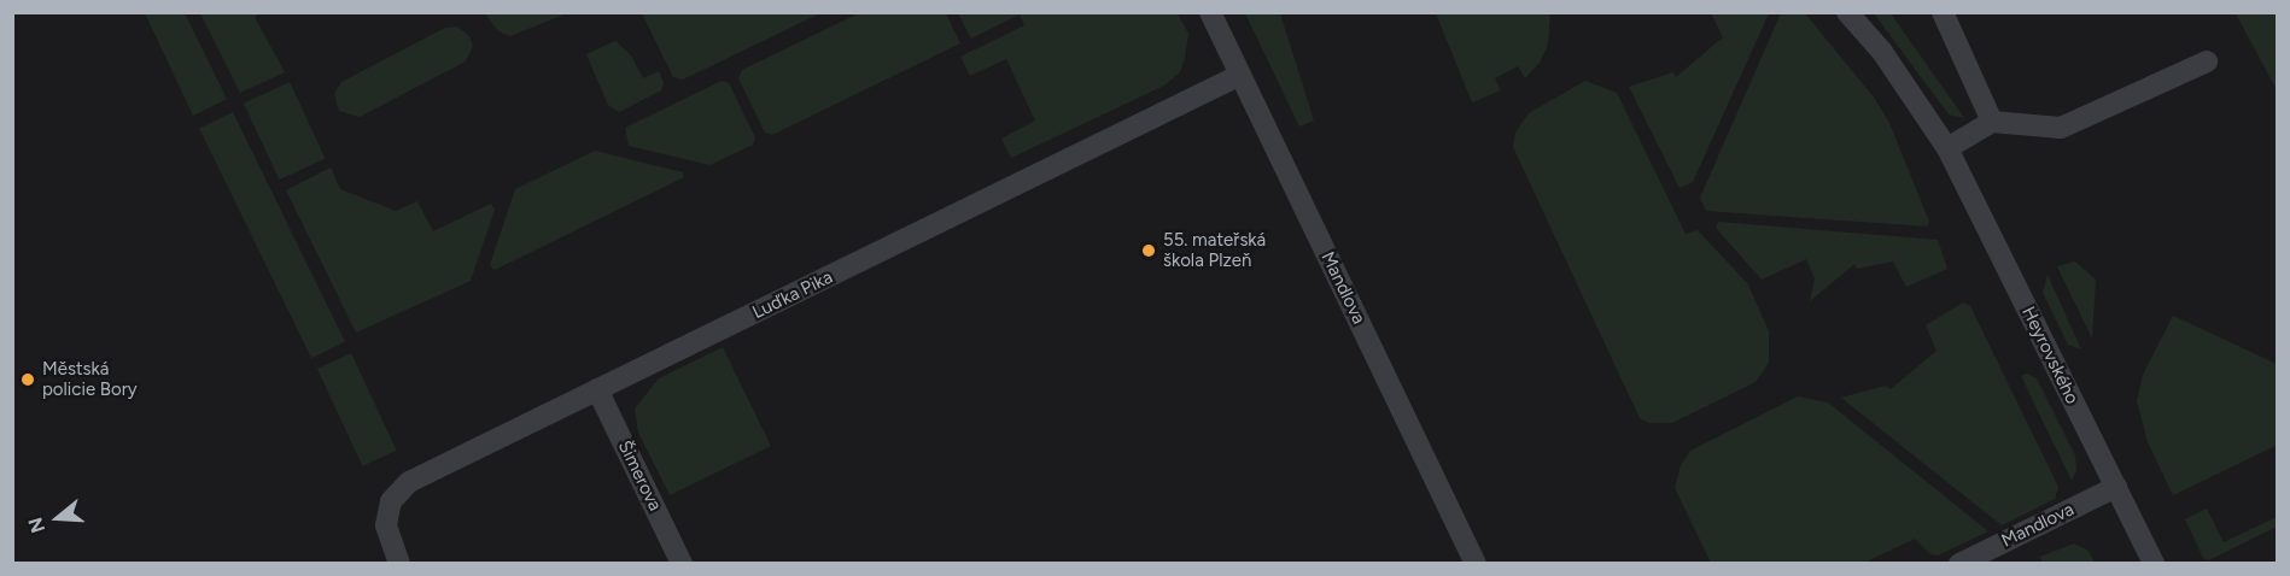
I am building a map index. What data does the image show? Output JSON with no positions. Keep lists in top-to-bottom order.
{
  "streets": {
    "street": [
      "Mandlova",
      "Luďka Pika",
      "Heyrovského",
      "Šimerova"
    ]
  },
  "crossings": [
    ["Mandlova", "Luďka Pika"],
    ["Mandlova", "Heyrovského"],
    ["Luďka Pika", "Šimerova"]
  ],
  "places": ["55. mateřská škola Plzeň", "Městská policie Bory"],
  "north": "left"
}
